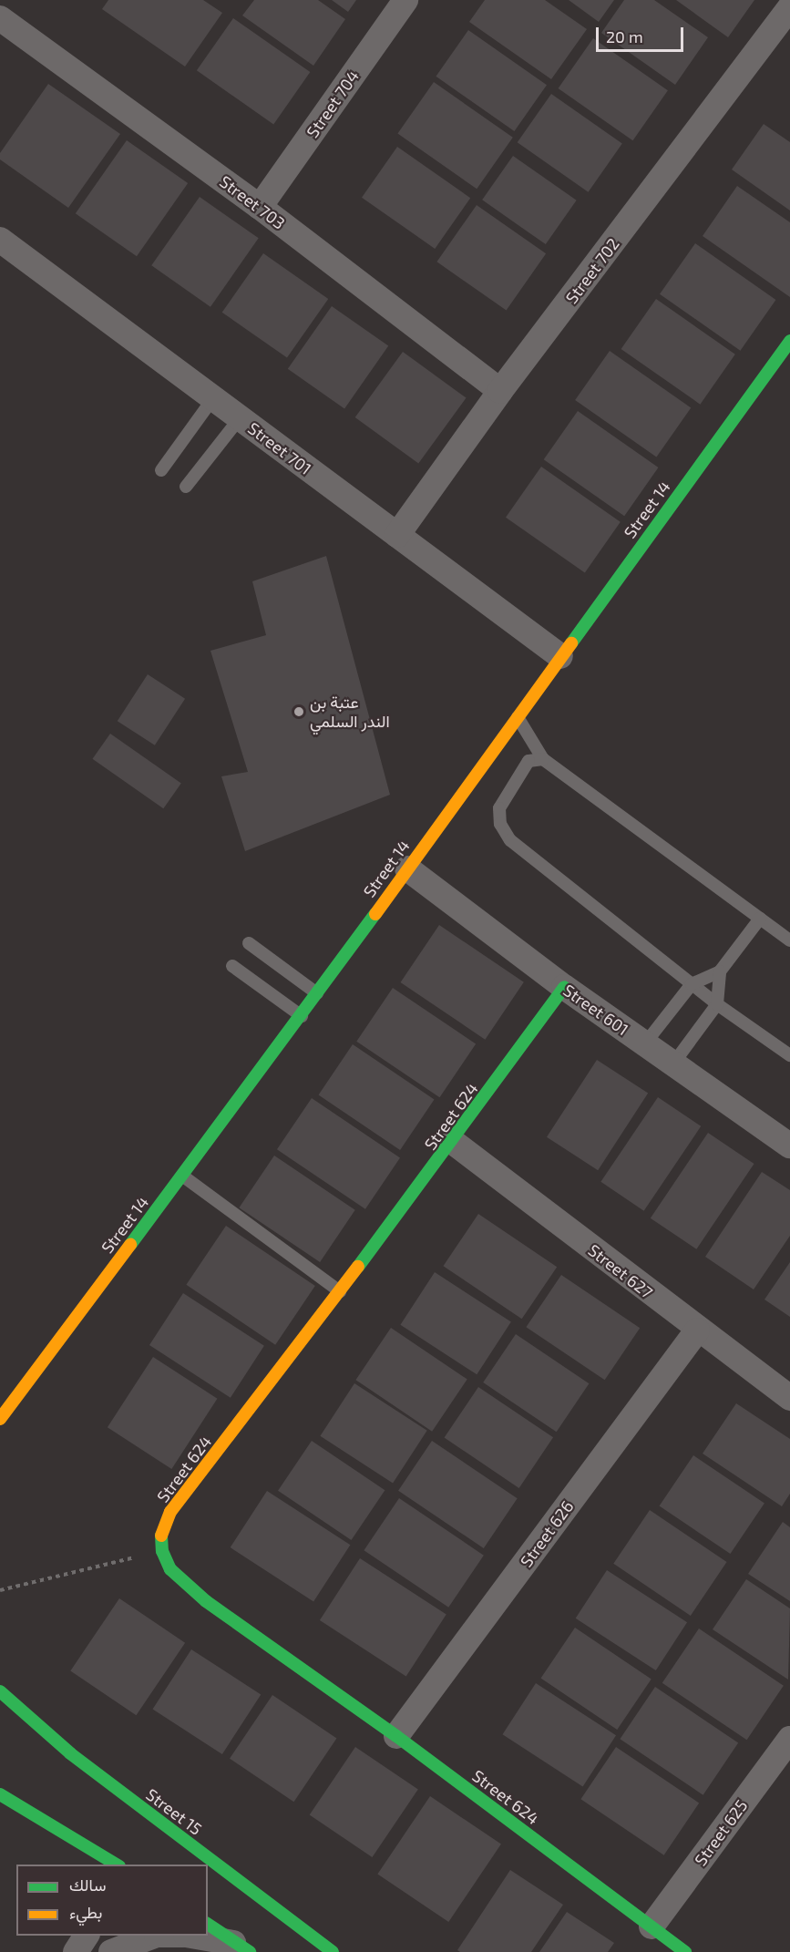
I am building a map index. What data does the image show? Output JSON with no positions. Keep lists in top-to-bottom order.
{
  "streets": {
    "street": [
      "Street 704",
      "Street 703",
      "Street 702",
      "Street 701",
      "Street 14",
      "Street 601",
      "Street 624",
      "Street 627",
      "Street 626",
      "Street 15",
      "Street 625"
    ]
  },
  "crossings": [
    ["Street 704", "Street 703"],
    ["Street 703", "Street 702"],
    ["Street 702", "Street 701"],
    ["Street 701", "Street 14"],
    ["Street 14", "Street 601"],
    ["Street 601", "Street 624"],
    ["Street 624", "Street 627"],
    ["Street 624", "Street 626"],
    ["Street 624", "Street 625"],
    ["Street 627", "Street 626"]
  ],
  "places": ["عتبة بن الندر السلمي"],
  "legend": ["سالك", "بطيء"],
  "scale_bar": "20 m"
}
